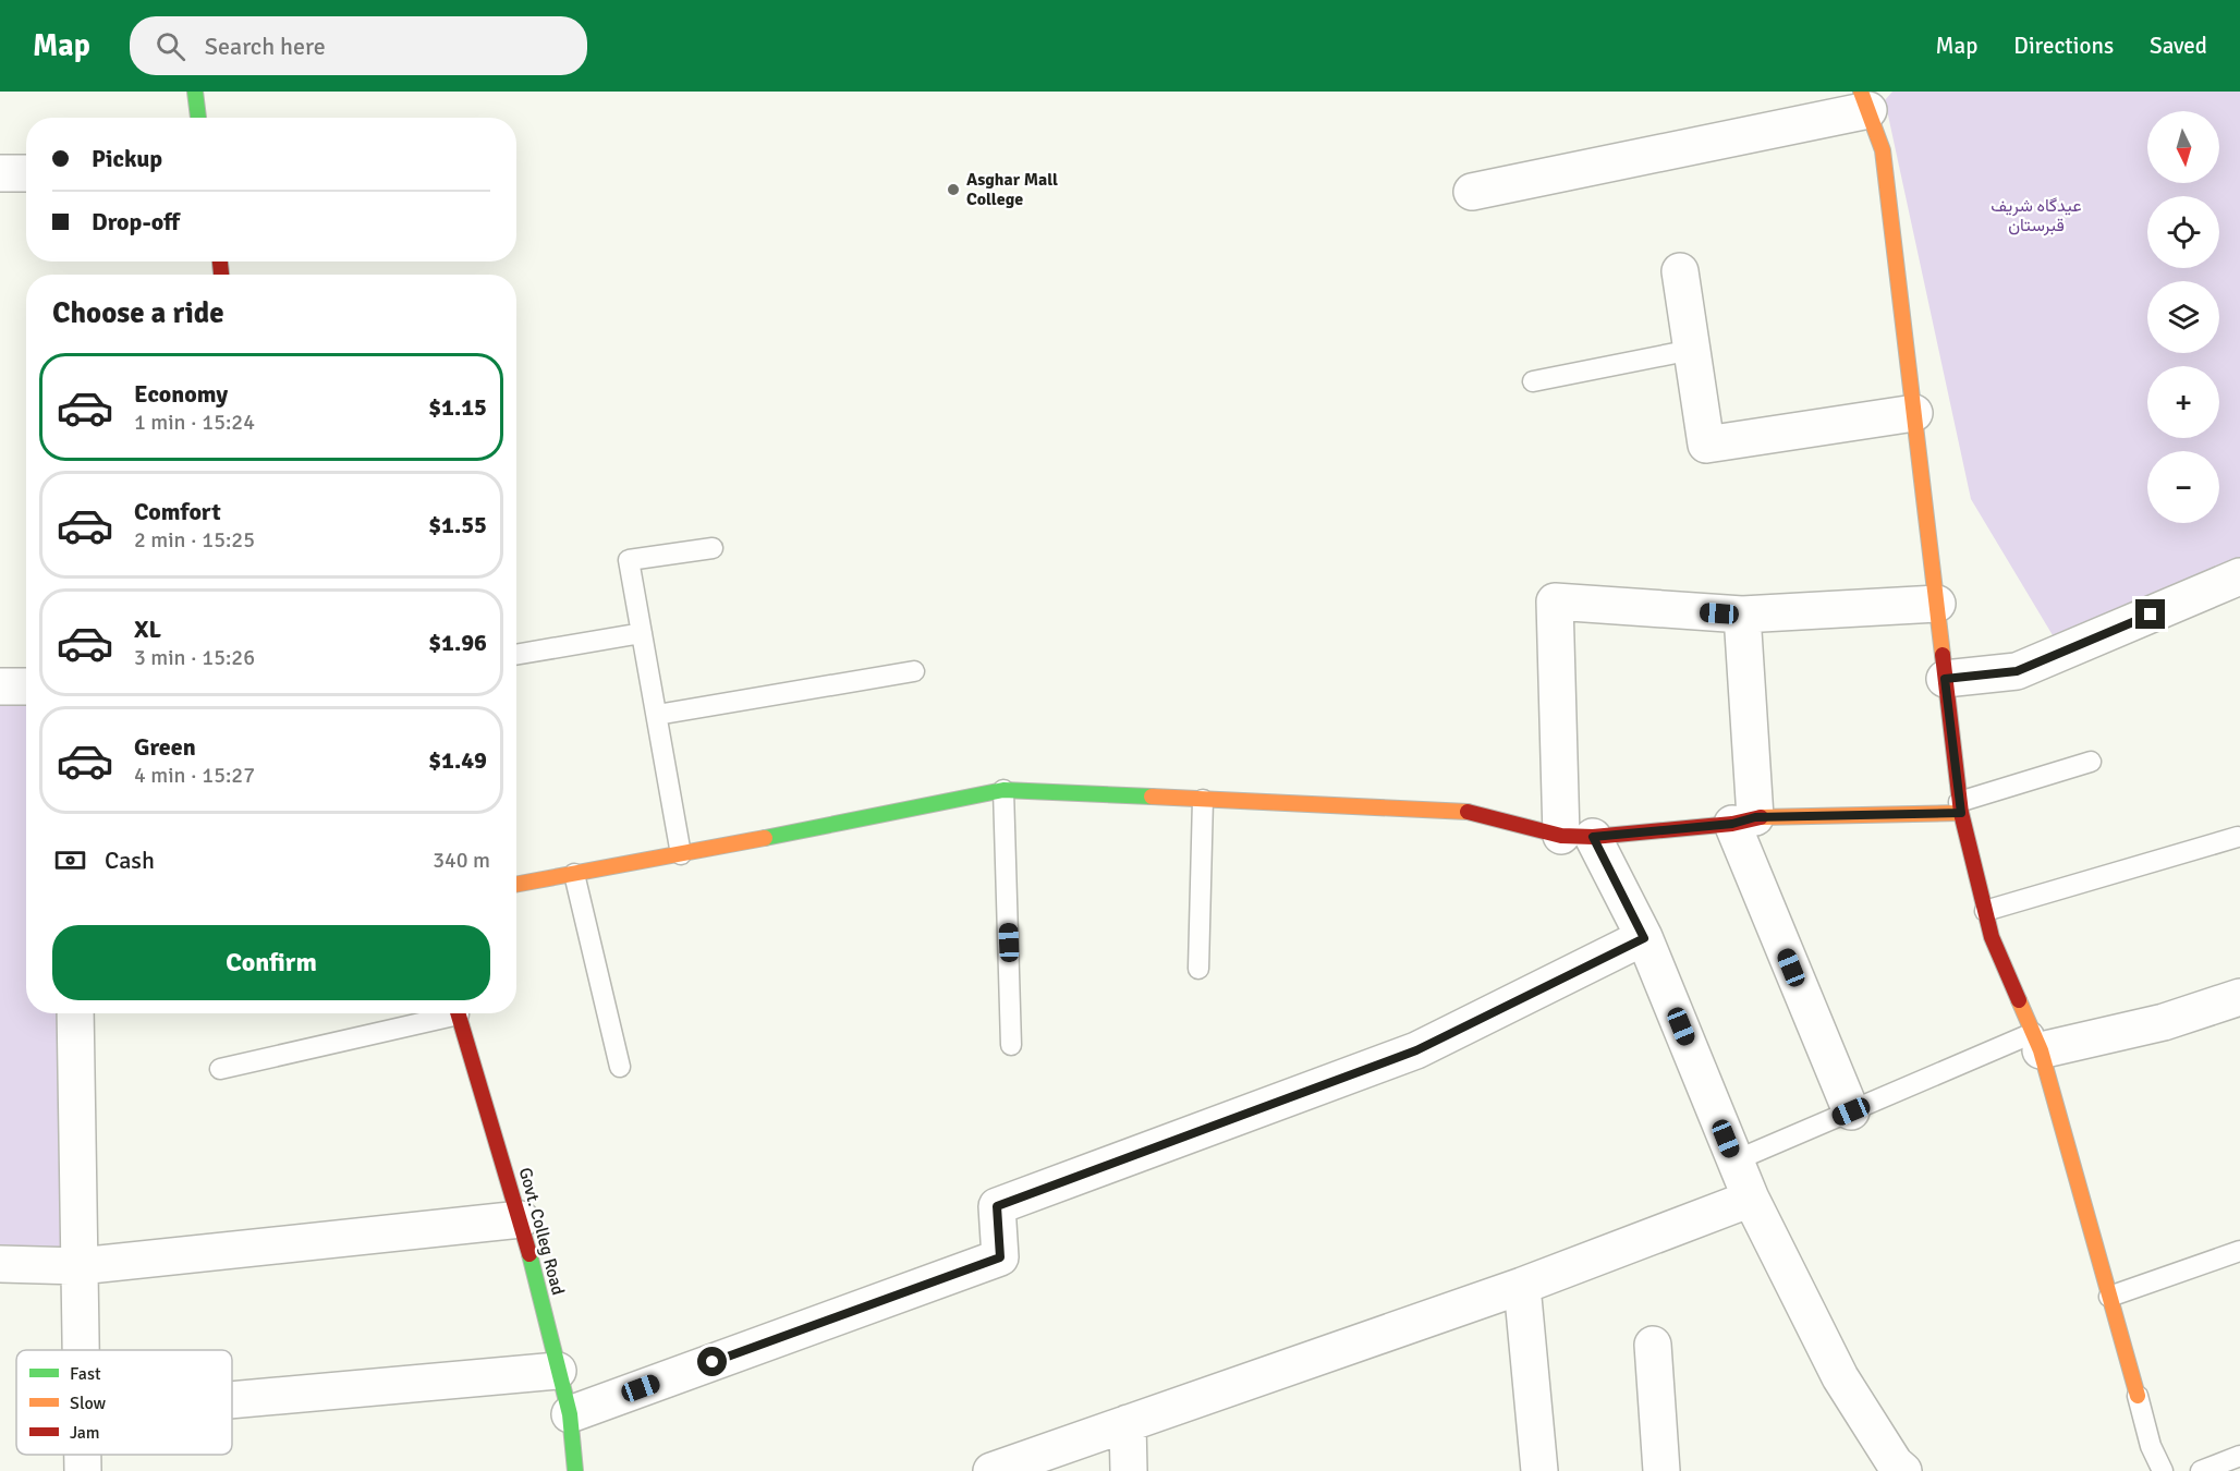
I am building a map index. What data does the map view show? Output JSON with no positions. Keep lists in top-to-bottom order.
{
  "streets": {
    "street": ["Govt. Colleg Road"]
  },
  "parks": ["عیدگاہ شریف قبرستان"],
  "places": ["Asghar Mall College"],
  "legend": ["Fast", "Slow", "Jam"],
  "north": "bottom",
  "page": {
    "header": "Map",
    "search": "Search here",
    "nav": ["Map", "Directions", "Saved"],
    "map_buttons": ["+", "−"],
    "banner": ["Pickup", "Drop-off"],
    "heading": "Choose a ride",
    "list": [
      {
        "name": "Economy",
        "note": "1 min · 15:24",
        "value": "$1.15"
      },
      {
        "name": "Comfort",
        "note": "2 min · 15:25",
        "value": "$1.55"
      },
      {
        "name": "XL",
        "note": "3 min · 15:26",
        "value": "$1.96"
      },
      {
        "name": "Green",
        "note": "4 min · 15:27",
        "value": "$1.49"
      }
    ],
    "pay": ["Cash", "340 m"],
    "buttons": "Confirm"
  }
}
